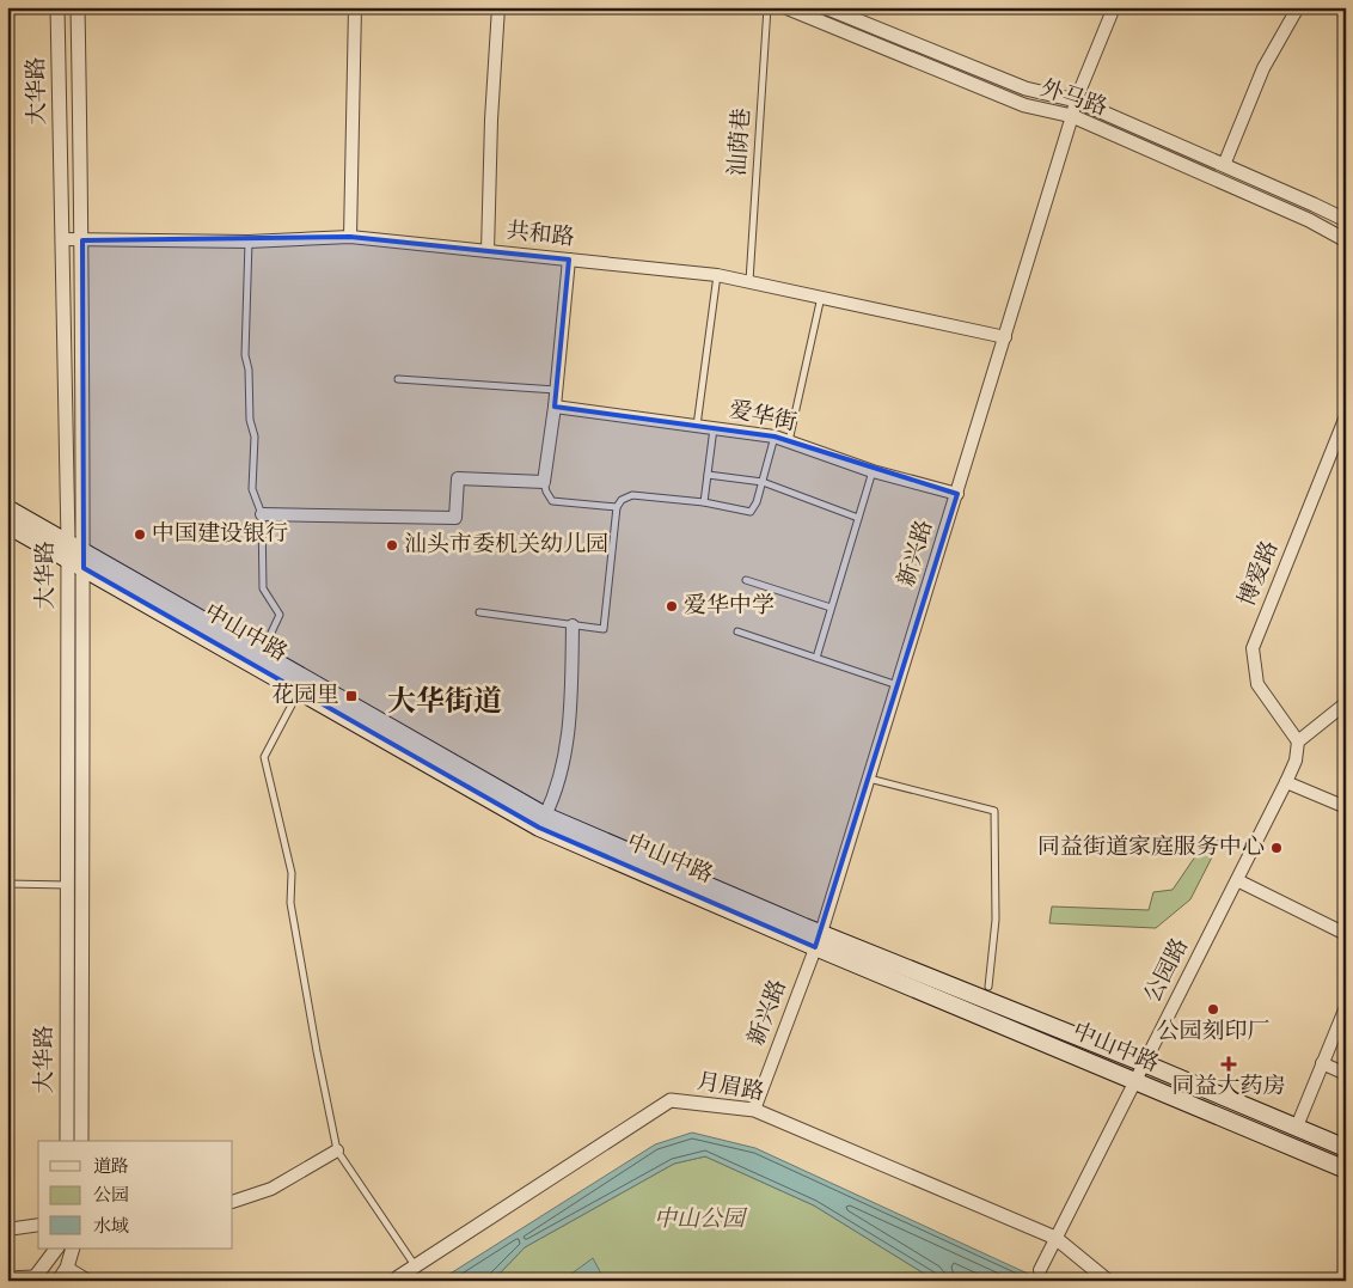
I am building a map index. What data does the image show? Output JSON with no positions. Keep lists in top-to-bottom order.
{
  "streets": {
    "main road": ["中山中路"],
    "street": [
      "大华路",
      "外马路",
      "共和路",
      "爱华街",
      "新兴路",
      "博爱路",
      "公园路",
      "月眉路"
    ],
    "lane": ["汕荫巷"]
  },
  "crossings": [
    ["大华路", "共和路"],
    ["大华路", "中山中路"],
    ["外马路", "新兴路"],
    ["汕荫巷", "共和路"],
    ["共和路", "新兴路"],
    ["爱华街", "新兴路"],
    ["新兴路", "中山中路"],
    ["新兴路", "月眉路"],
    ["博爱路", "公园路"],
    ["中山中路", "公园路"],
    ["公园路", "月眉路"]
  ],
  "districts": ["大华街道"],
  "parks": ["中山公园"],
  "places": {
    "other": [
      "中国建设银行",
      "汕头市委机关幼儿园",
      "爱华中学",
      "同益街道家庭服务中心",
      "公园刻印厂"
    ],
    "transit": ["花园里"],
    "health": ["同益大药房"]
  },
  "legend": ["道路", "公园", "水域"]
}
